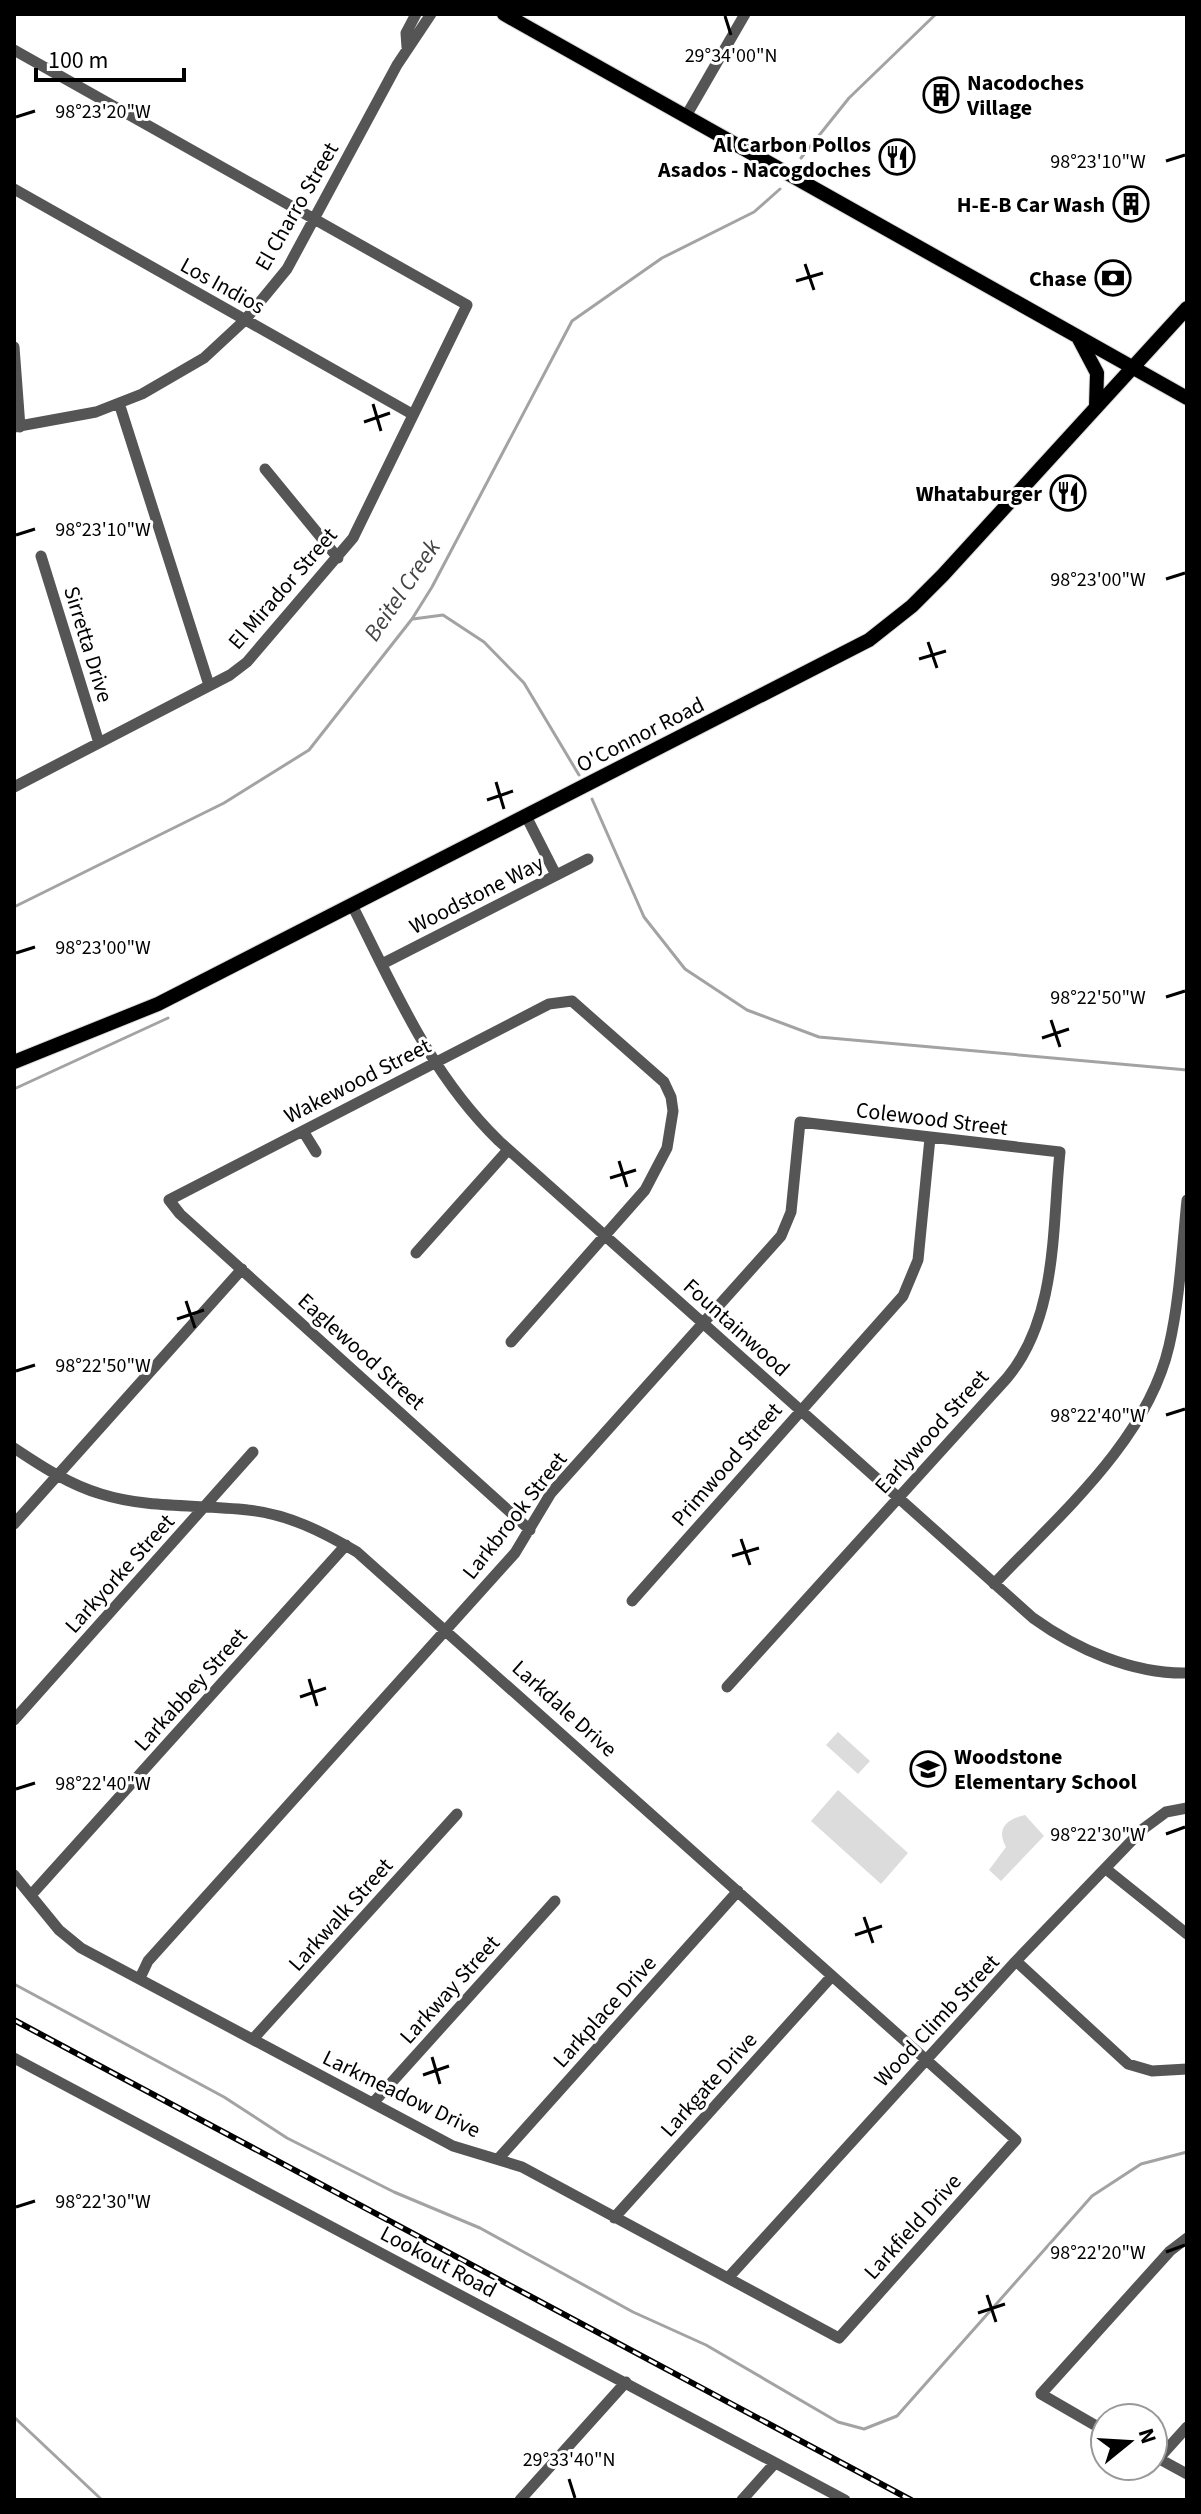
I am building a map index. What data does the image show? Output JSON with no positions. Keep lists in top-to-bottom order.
{
  "streets": {
    "main road": ["O'Connor Road"],
    "street": [
      "El Charro Street",
      "Los Indios",
      "El Mirador Street",
      "Sirretta Drive",
      "Woodstone Way",
      "Wakewood Street",
      "Colewood Street",
      "Fountainwood",
      "Eaglewood Street",
      "Earlywood Street",
      "Primwood Street",
      "Larkbrook Street",
      "Larkyorke Street",
      "Larkabbey Street",
      "Larkdale Drive",
      "Larkwalk Street",
      "Larkway Street",
      "Larkplace Drive",
      "Wood Climb Street",
      "Larkgate Drive",
      "Larkmeadow Drive",
      "Larkfield Drive",
      "Lookout Road"
    ]
  },
  "crossings": [
    ["El Charro Street", "Los Indios"],
    ["El Charro Street", "El Mirador Street"],
    ["Los Indios", "El Mirador Street"],
    ["El Mirador Street", "Sirretta Drive"],
    ["O'Connor Road", "Fountainwood"],
    ["Woodstone Way", "Fountainwood"],
    ["Wakewood Street", "Fountainwood"],
    ["Wakewood Street", "Eaglewood Street"],
    ["Colewood Street", "Earlywood Street"],
    ["Colewood Street", "Primwood Street"],
    ["Colewood Street", "Larkbrook Street"],
    ["Fountainwood", "Earlywood Street"],
    ["Fountainwood", "Primwood Street"],
    ["Fountainwood", "Larkbrook Street"],
    ["Eaglewood Street", "Larkbrook Street"],
    ["Larkbrook Street", "Larkdale Drive"],
    ["Larkbrook Street", "Larkmeadow Drive"],
    ["Larkyorke Street", "Larkdale Drive"],
    ["Larkabbey Street", "Larkdale Drive"],
    ["Larkabbey Street", "Larkmeadow Drive"],
    ["Larkdale Drive", "Larkplace Drive"],
    ["Larkdale Drive", "Wood Climb Street"],
    ["Larkdale Drive", "Larkgate Drive"],
    ["Larkdale Drive", "Larkfield Drive"],
    ["Larkwalk Street", "Larkmeadow Drive"],
    ["Larkway Street", "Larkmeadow Drive"],
    ["Larkplace Drive", "Larkmeadow Drive"],
    ["Wood Climb Street", "Larkmeadow Drive"],
    ["Larkgate Drive", "Larkmeadow Drive"],
    ["Larkmeadow Drive", "Larkfield Drive"]
  ],
  "water": ["Beitel Creek"],
  "places": {
    "building": ["Nacodoches Village", "H-E-B Car Wash"],
    "restaurant": ["Al Carbon Pollos Asados - Nacogdoches", "Whataburger"],
    "bank": ["Chase"],
    "school or university": ["Woodstone Elementary School"]
  },
  "scale_bar": "100 m",
  "north": "right",
  "coordinates": [
    "29°34'00\"N",
    "98°23'20\"W",
    "98°23'10\"W",
    "98°23'00\"W",
    "98°22'50\"W",
    "98°22'40\"W",
    "98°22'30\"W",
    "98°22'20\"W",
    "29°33'40\"N"
  ]
}
